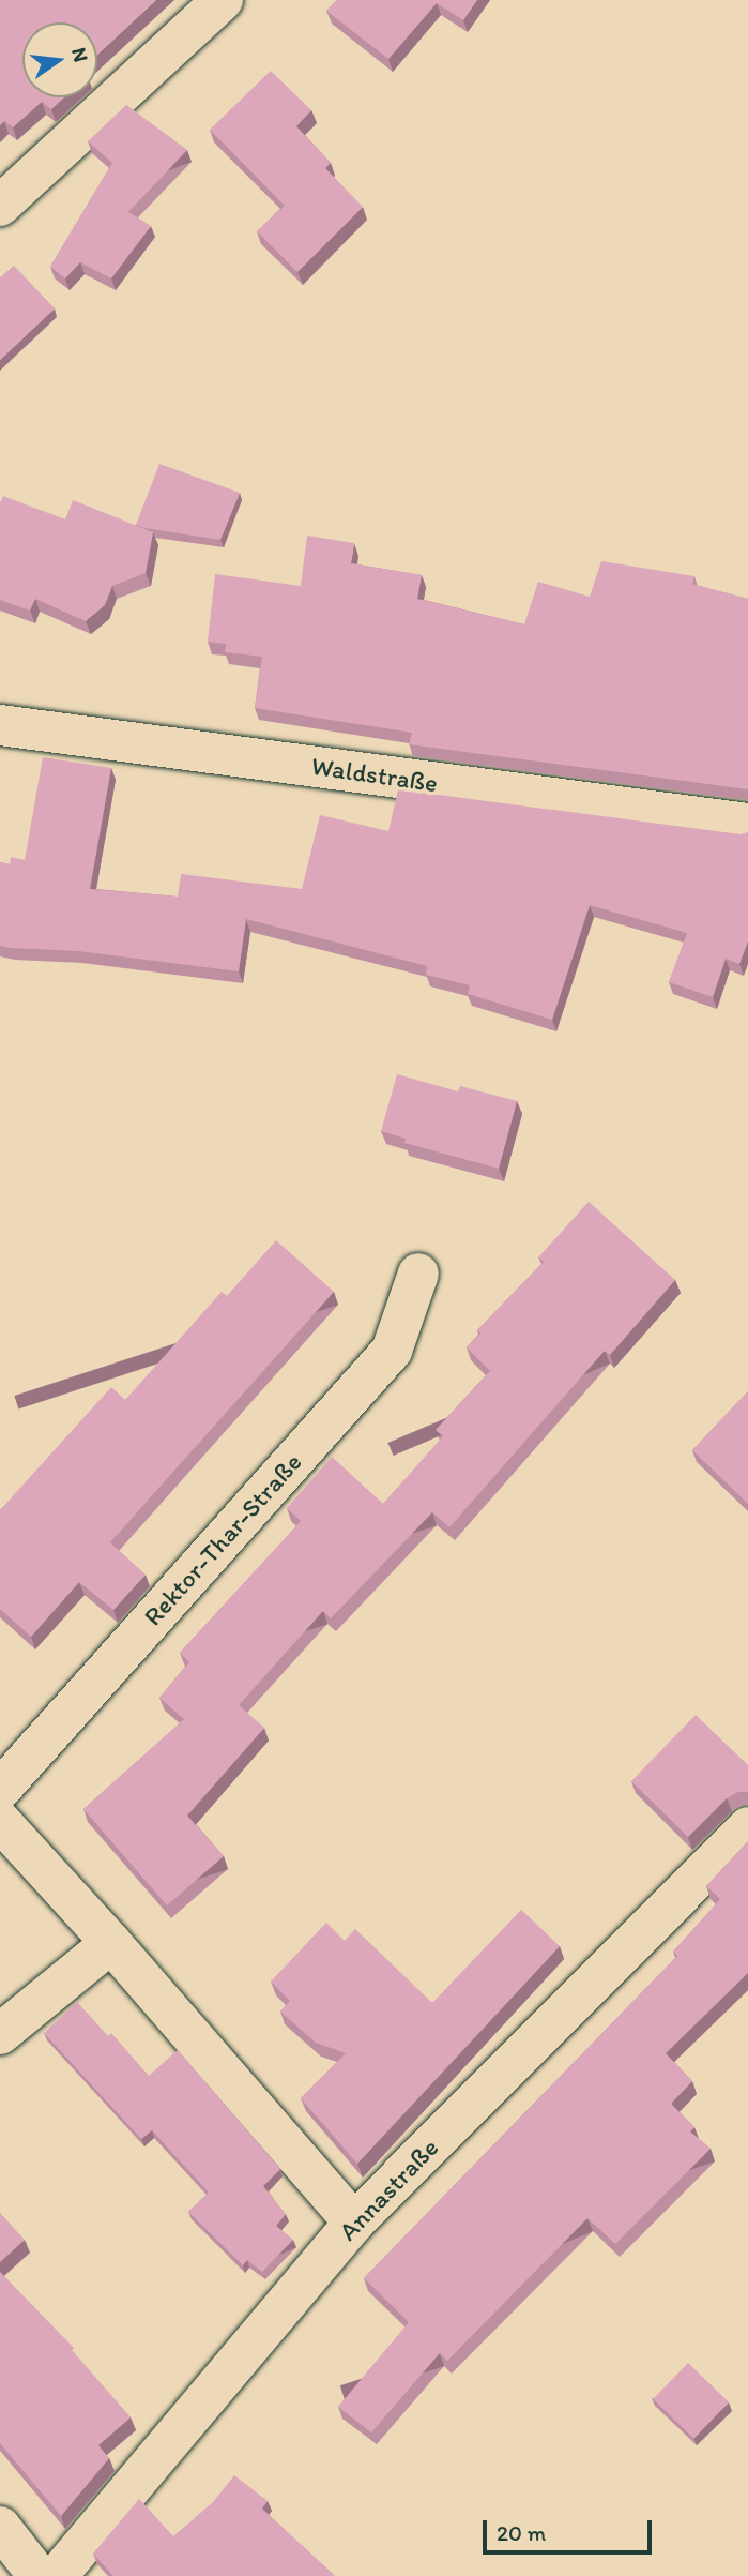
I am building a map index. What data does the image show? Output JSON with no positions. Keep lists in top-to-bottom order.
{
  "streets": {
    "street": ["Waldstraße", "Rektor-Thar-Straße", "Annastraße"]
  },
  "scale_bar": "20 m",
  "north": "right"
}
